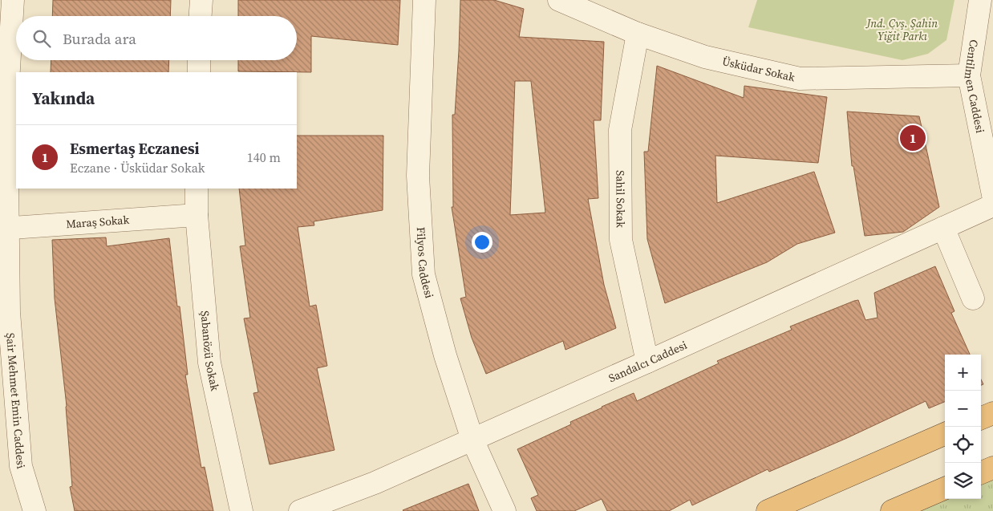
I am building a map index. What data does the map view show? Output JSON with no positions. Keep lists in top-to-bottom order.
{
  "streets": {
    "street": [
      "Üsküdar Sokak",
      "Centilmen Caddesi",
      "Sahil Sokak",
      "Maraş Sokak",
      "Filyos Caddesi",
      "Şabanözü Sokak",
      "Sandalcı Caddesi",
      "Şair Mehmet Emin Caddesi"
    ]
  },
  "crossings": [
    ["Üsküdar Sokak", "Centilmen Caddesi"],
    ["Üsküdar Sokak", "Sahil Sokak"],
    ["Sahil Sokak", "Sandalcı Caddesi"],
    ["Maraş Sokak", "Şabanözü Sokak"],
    ["Maraş Sokak", "Şair Mehmet Emin Caddesi"],
    ["Filyos Caddesi", "Sandalcı Caddesi"]
  ],
  "parks": ["Jnd. Çvş. Şahin Yiğit Parkı"],
  "page": {
    "search": "Burada ara",
    "heading": "Yakında",
    "pins": "1",
    "list": [
      {
        "mark": "1",
        "name": "Esmertaş Eczanesi",
        "note": "Eczane · Üsküdar Sokak",
        "value": "140 m"
      }
    ],
    "map_buttons": ["+", "−"]
  }
}
